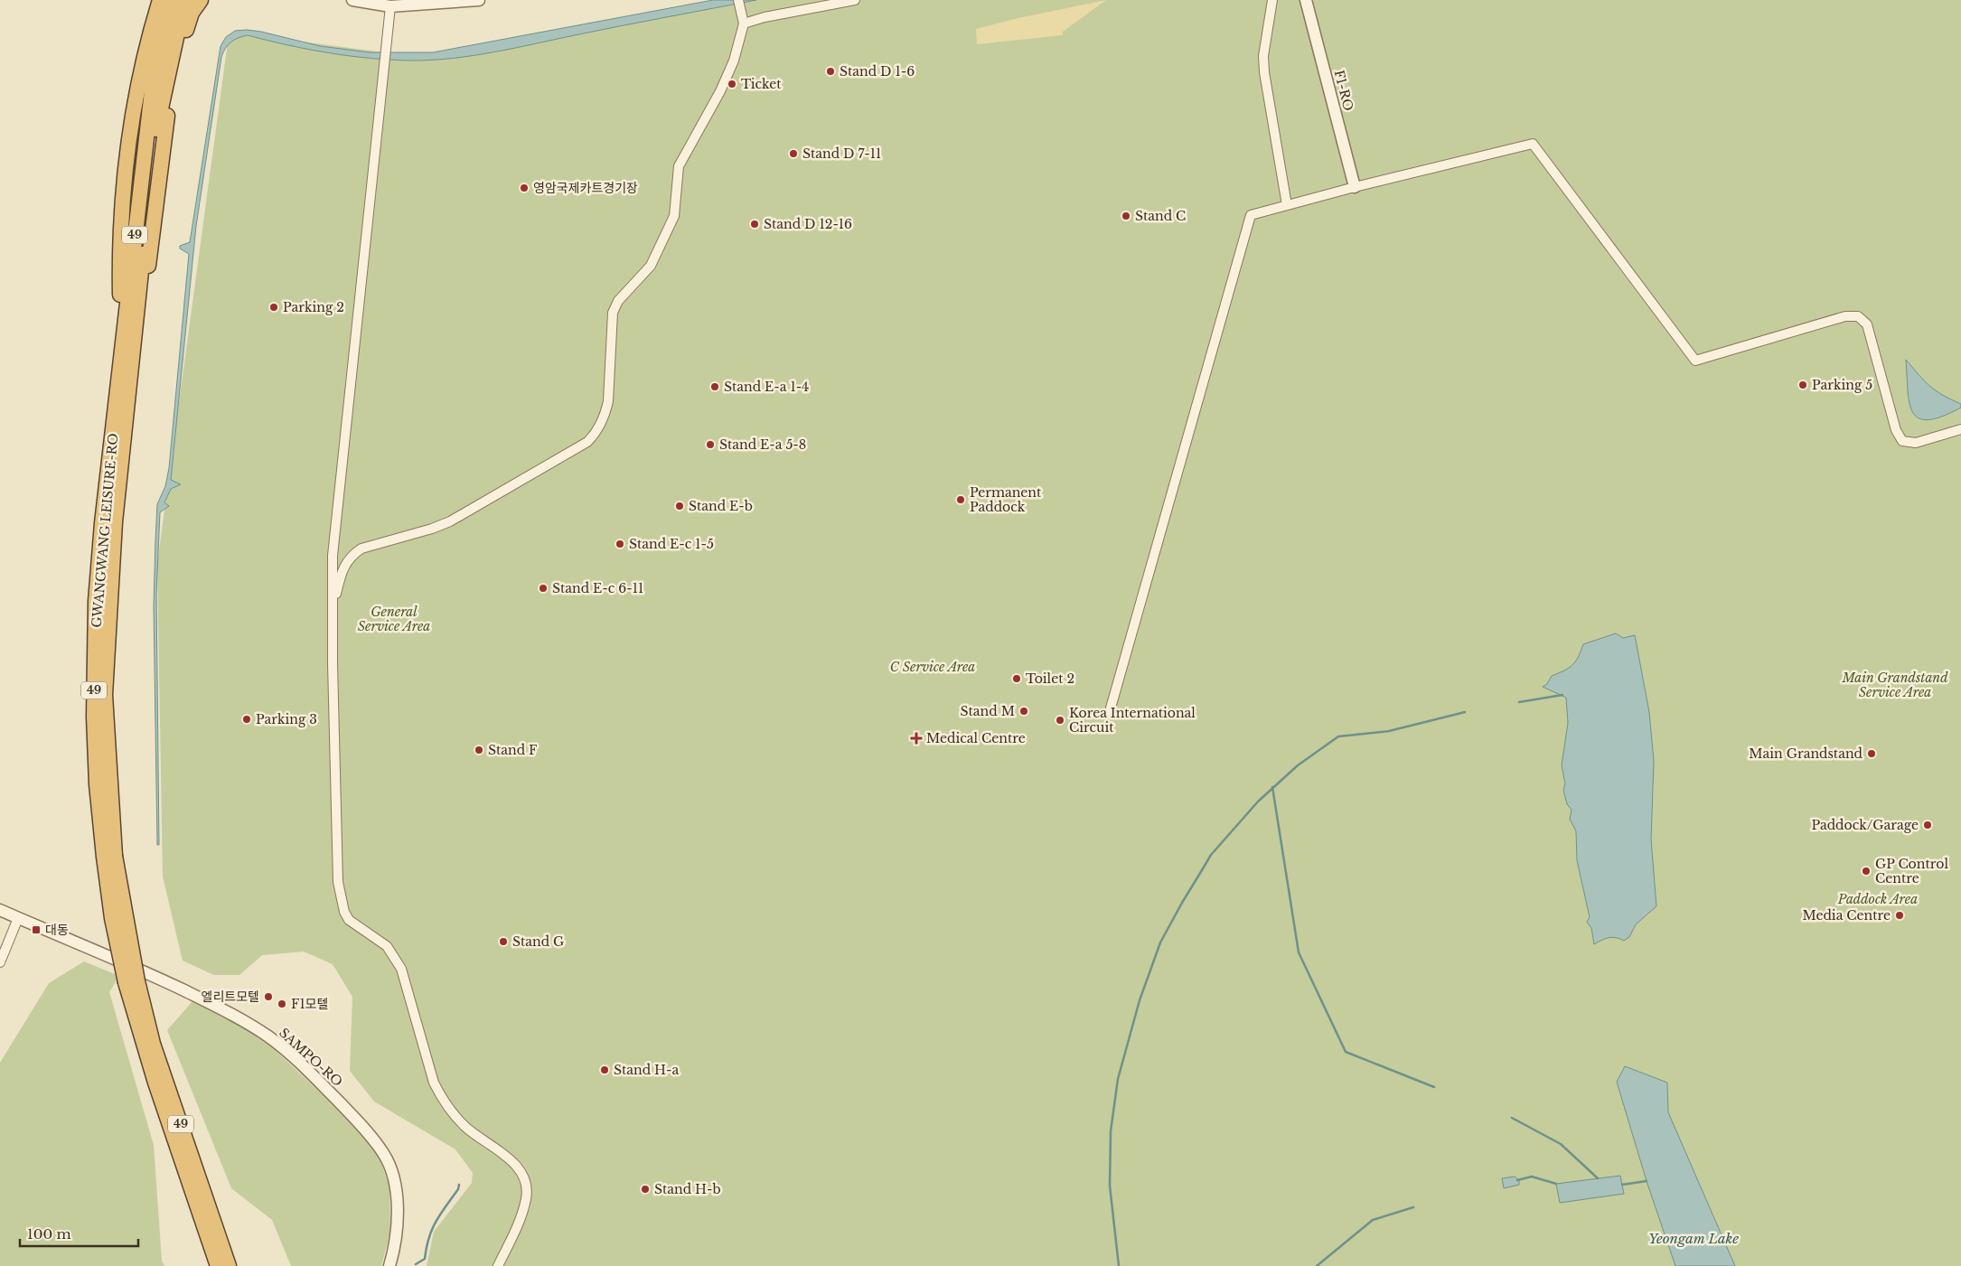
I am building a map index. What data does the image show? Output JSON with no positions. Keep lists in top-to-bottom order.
{
  "streets": {
    "highway": ["49", "GWANGWANG LEISURE-RO"],
    "street": ["F1-RO", "SAMPO-RO"]
  },
  "water": ["Yeongam Lake"],
  "parks": [
    "General Service Area",
    "C Service Area",
    "Main Grandstand Service Area",
    "Paddock Area"
  ],
  "places": {
    "other": [
      "Stand D 1-6",
      "Ticket",
      "Stand D 7-11",
      "영암국제카트경기장",
      "Stand C",
      "Stand D 12-16",
      "Parking 2",
      "Parking 5",
      "Stand E-a 1-4",
      "Stand E-a 5-8",
      "Permanent Paddock",
      "Stand E-b",
      "Stand E-c 1-5",
      "Stand E-c 6-11",
      "Toilet 2",
      "Stand M",
      "Parking 3",
      "Korea International Circuit",
      "Stand F",
      "Main Grandstand",
      "Paddock/Garage",
      "GP Control Centre",
      "Media Centre",
      "Stand G",
      "엘리트모텔",
      "F1모텔",
      "Stand H-a",
      "Stand H-b"
    ],
    "health": ["Medical Centre"],
    "transit": ["대동"]
  },
  "scale_bar": "100 m"
}
